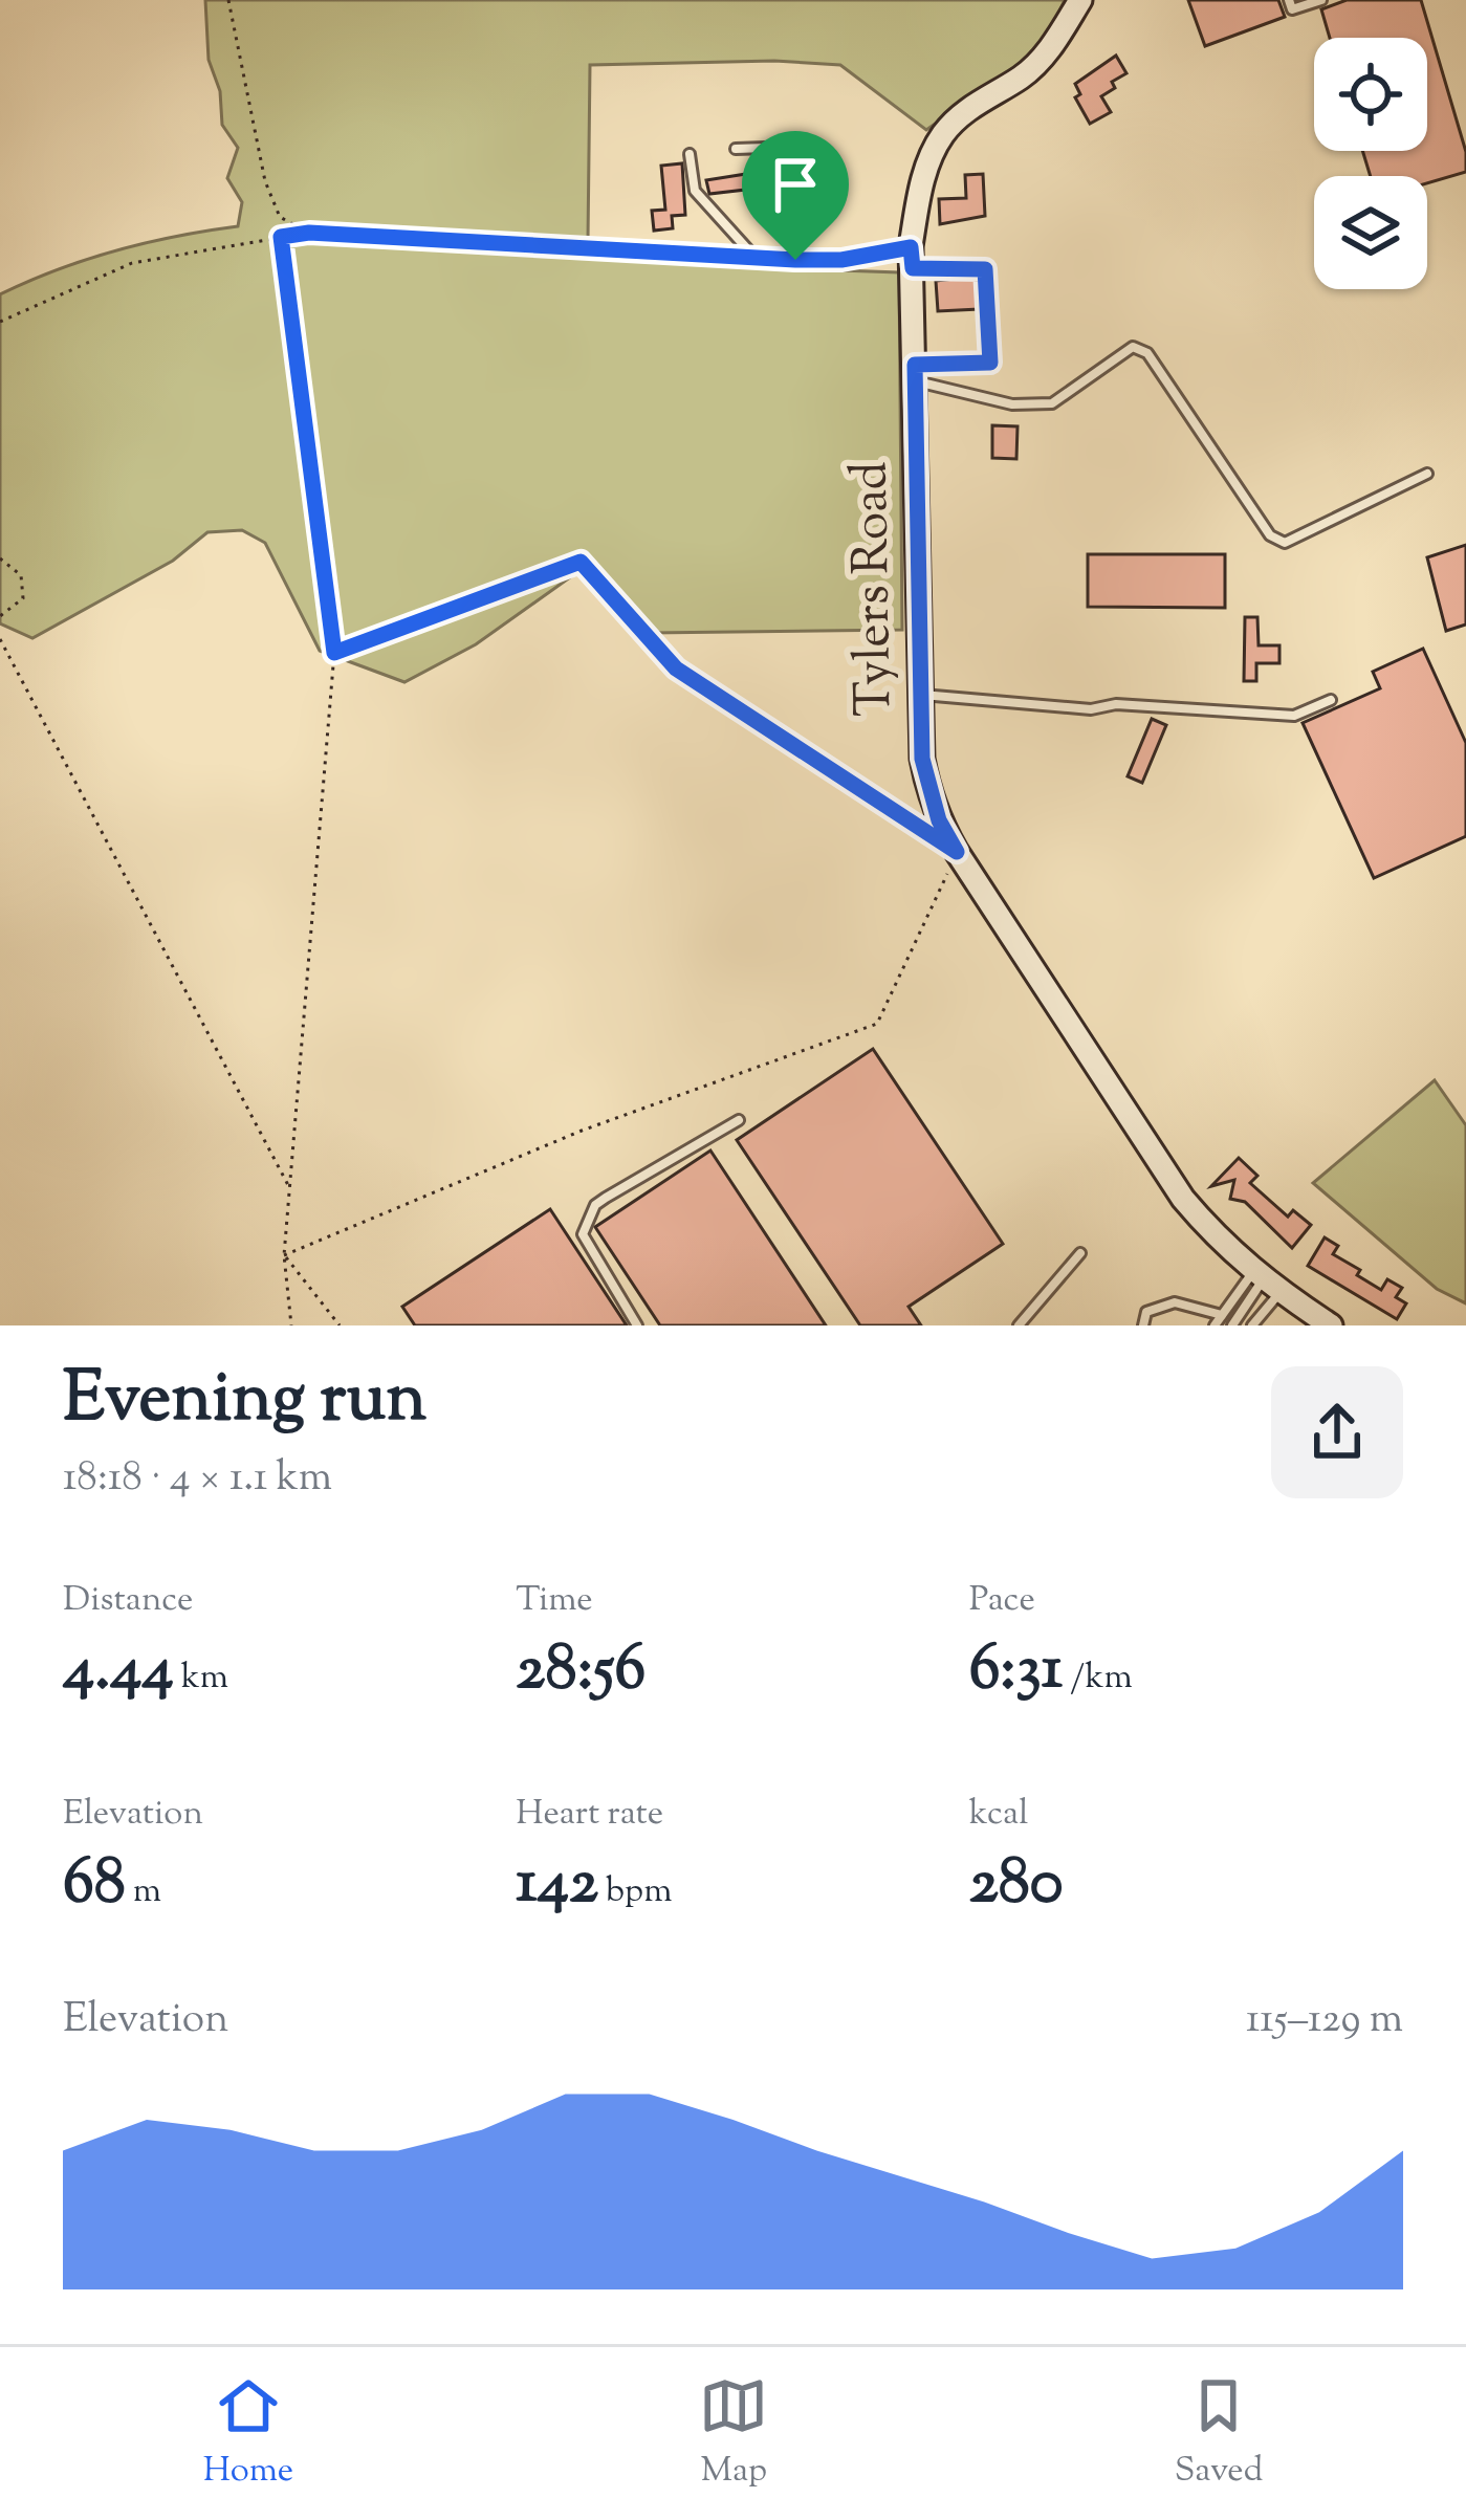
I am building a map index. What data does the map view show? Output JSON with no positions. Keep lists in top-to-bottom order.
{
  "streets": {
    "street": ["Tylers Road"]
  },
  "page": {
    "heading": ["Evening run", "18:18 · 4 × 1.1 km"],
    "stats": [
      ["Distance", "4.44 km"],
      ["Time", "28:56"],
      ["Pace", "6:31 /km"],
      ["Elevation", "68 m"],
      ["Heart rate", "142 bpm"],
      ["kcal", "280"]
    ],
    "chart": ["Elevation", "115–129 m"],
    "tabs": ["Home", "Map", "Saved"]
  }
}
